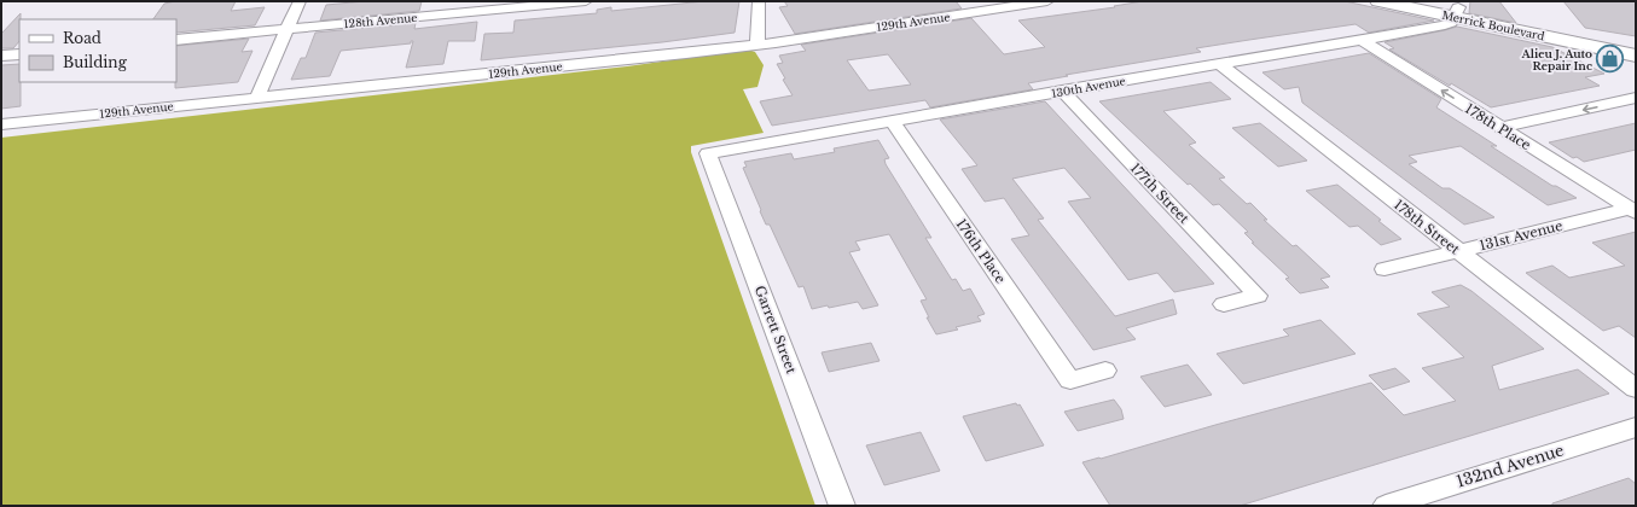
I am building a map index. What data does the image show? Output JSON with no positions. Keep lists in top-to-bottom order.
{
  "streets": {
    "main road": ["Merrick Boulevard"],
    "street": [
      "128th Avenue",
      "129th Avenue",
      "130th Avenue",
      "178th Place",
      "177th Street",
      "178th Street",
      "131st Avenue",
      "176th Place",
      "Garrett Street",
      "132nd Avenue"
    ]
  },
  "crossings": [
    ["Merrick Boulevard", "130th Avenue"],
    ["130th Avenue", "178th Place"],
    ["130th Avenue", "177th Street"],
    ["130th Avenue", "178th Street"],
    ["130th Avenue", "176th Place"],
    ["130th Avenue", "Garrett Street"],
    ["178th Place", "131st Avenue"],
    ["178th Street", "131st Avenue"]
  ],
  "one_way": ["178th Place"],
  "places": {
    "shop": ["Alieu J. Auto Repair Inc"]
  },
  "legend": ["Road", "Building"]
}
